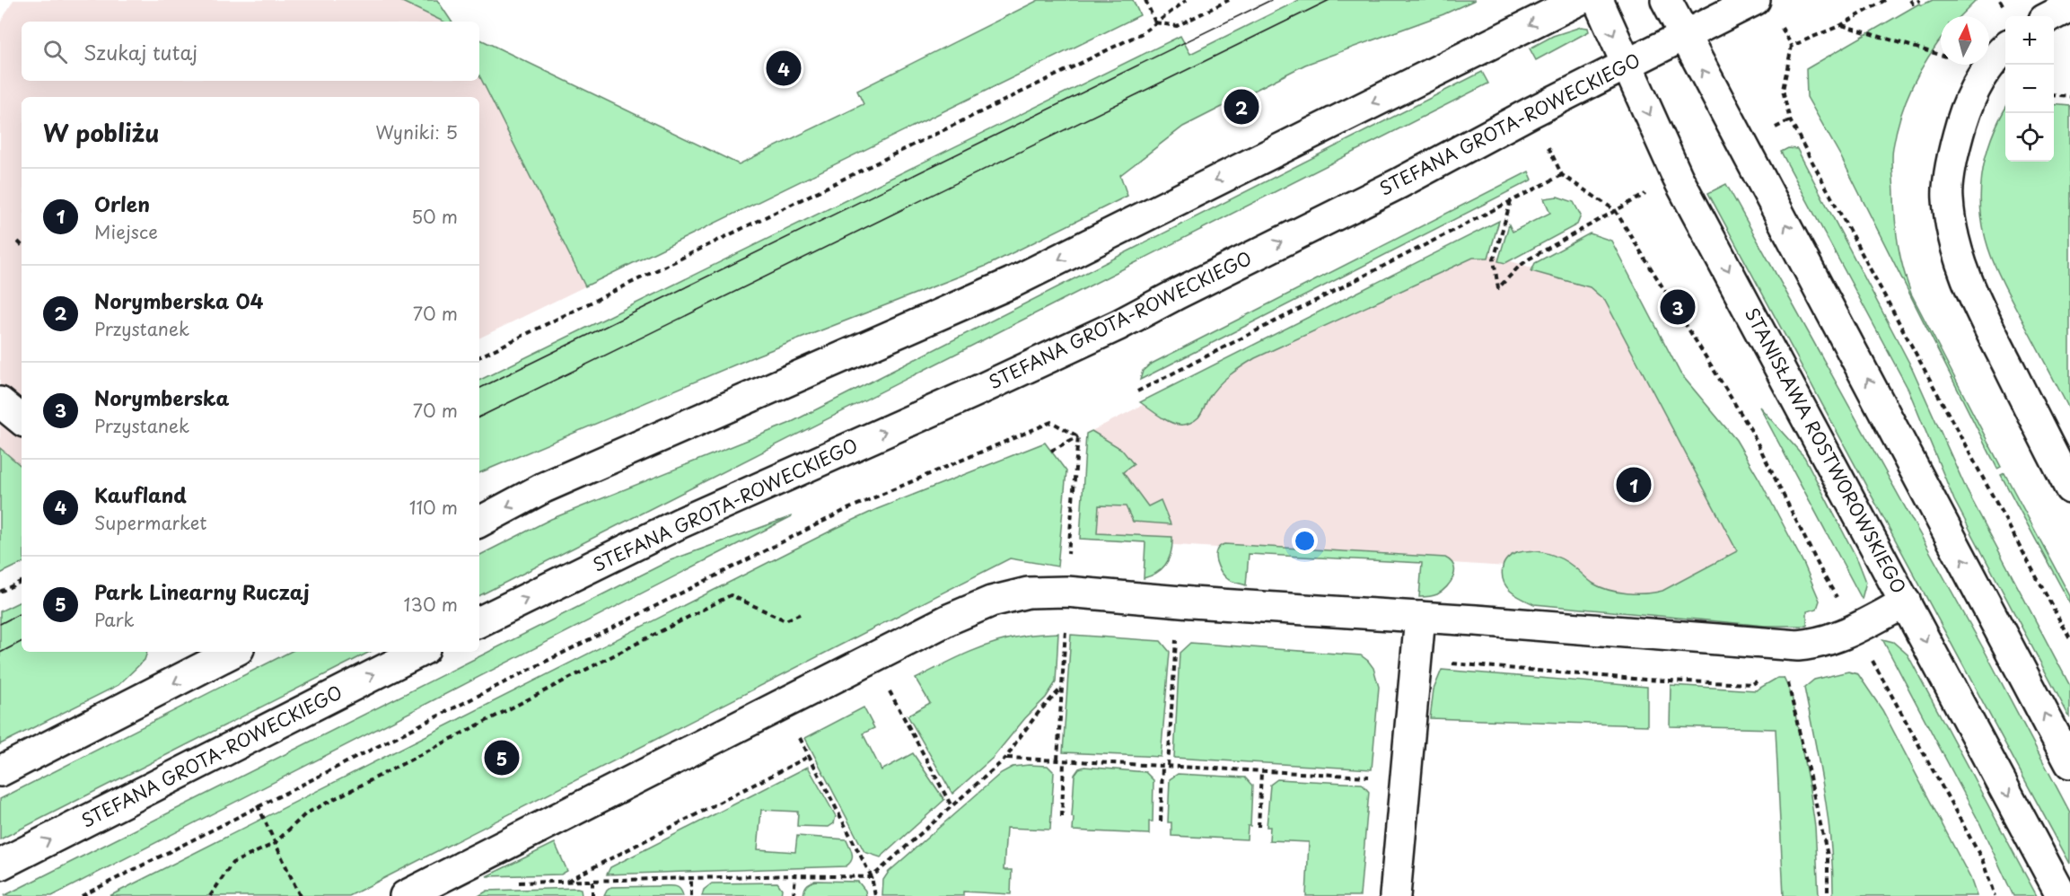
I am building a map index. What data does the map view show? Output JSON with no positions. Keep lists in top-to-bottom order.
{
  "streets": {
    "main road": ["STEFANA GROTA-ROWECKIEGO", "STANISŁAWA ROSTWOROWSKIEGO"]
  },
  "crossings": [
    ["STEFANA GROTA-ROWECKIEGO", "STANISŁAWA ROSTWOROWSKIEGO"]
  ],
  "north": "top",
  "page": {
    "map_buttons": ["+", "−"],
    "search": "Szukaj tutaj",
    "pins": [
      "4",
      "2",
      "3",
      "1",
      "5"
    ],
    "heading": ["W pobliżu", "Wyniki: 5"],
    "list": [
      {
        "mark": "1",
        "name": "Orlen",
        "note": "Miejsce",
        "value": "50 m"
      },
      {
        "mark": "2",
        "name": "Norymberska 04",
        "note": "Przystanek",
        "value": "70 m"
      },
      {
        "mark": "3",
        "name": "Norymberska",
        "note": "Przystanek",
        "value": "70 m"
      },
      {
        "mark": "4",
        "name": "Kaufland",
        "note": "Supermarket",
        "value": "110 m"
      },
      {
        "mark": "5",
        "name": "Park Linearny Ruczaj",
        "note": "Park",
        "value": "130 m"
      }
    ]
  }
}
